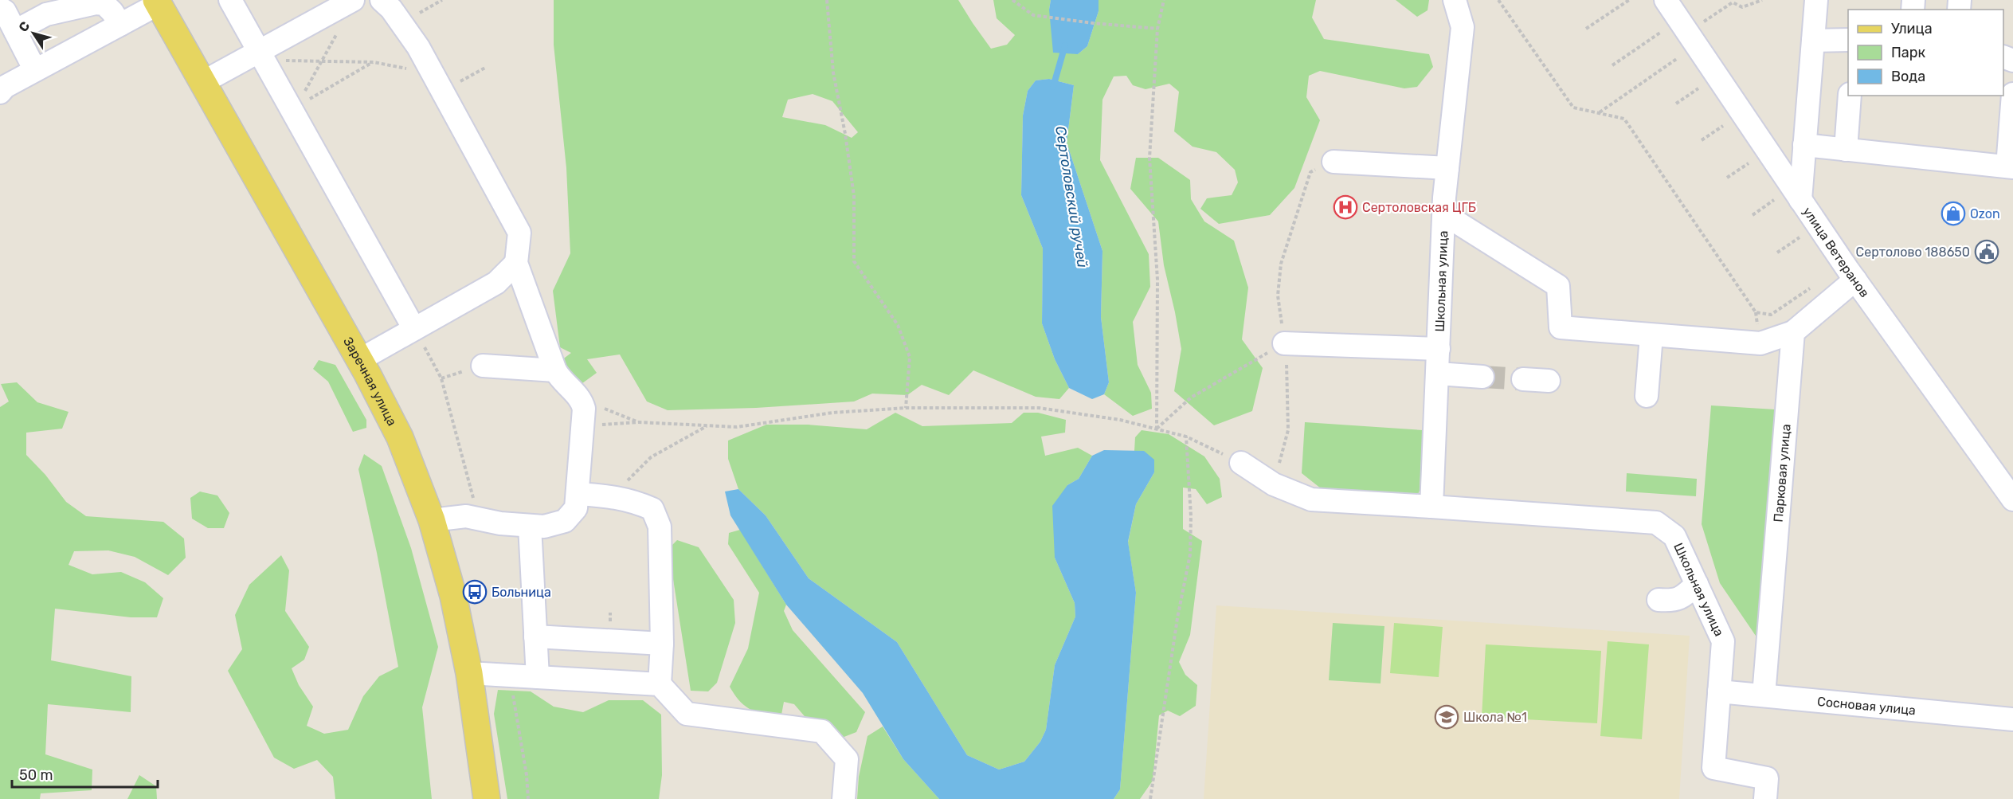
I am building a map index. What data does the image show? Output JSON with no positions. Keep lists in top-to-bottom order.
{
  "streets": {
    "main road": ["Заречная улица"],
    "street": [
      "улица Ветеранов",
      "Школьная улица",
      "Парковая улица",
      "Сосновая улица"
    ]
  },
  "crossings": [
    ["Школьная улица", "Сосновая улица"],
    ["Парковая улица", "Сосновая улица"]
  ],
  "water": ["Сертоловский ручей"],
  "places": {
    "hospital": ["Сертоловская ЦГБ"],
    "shop": ["Ozon"],
    "public building": ["Сертолово 188650"],
    "bus stop": ["Больница"],
    "school or university": ["Школа №1"]
  },
  "legend": ["Улица", "Парк", "Вода"],
  "scale_bar": "50 m",
  "north": "top left"
}
